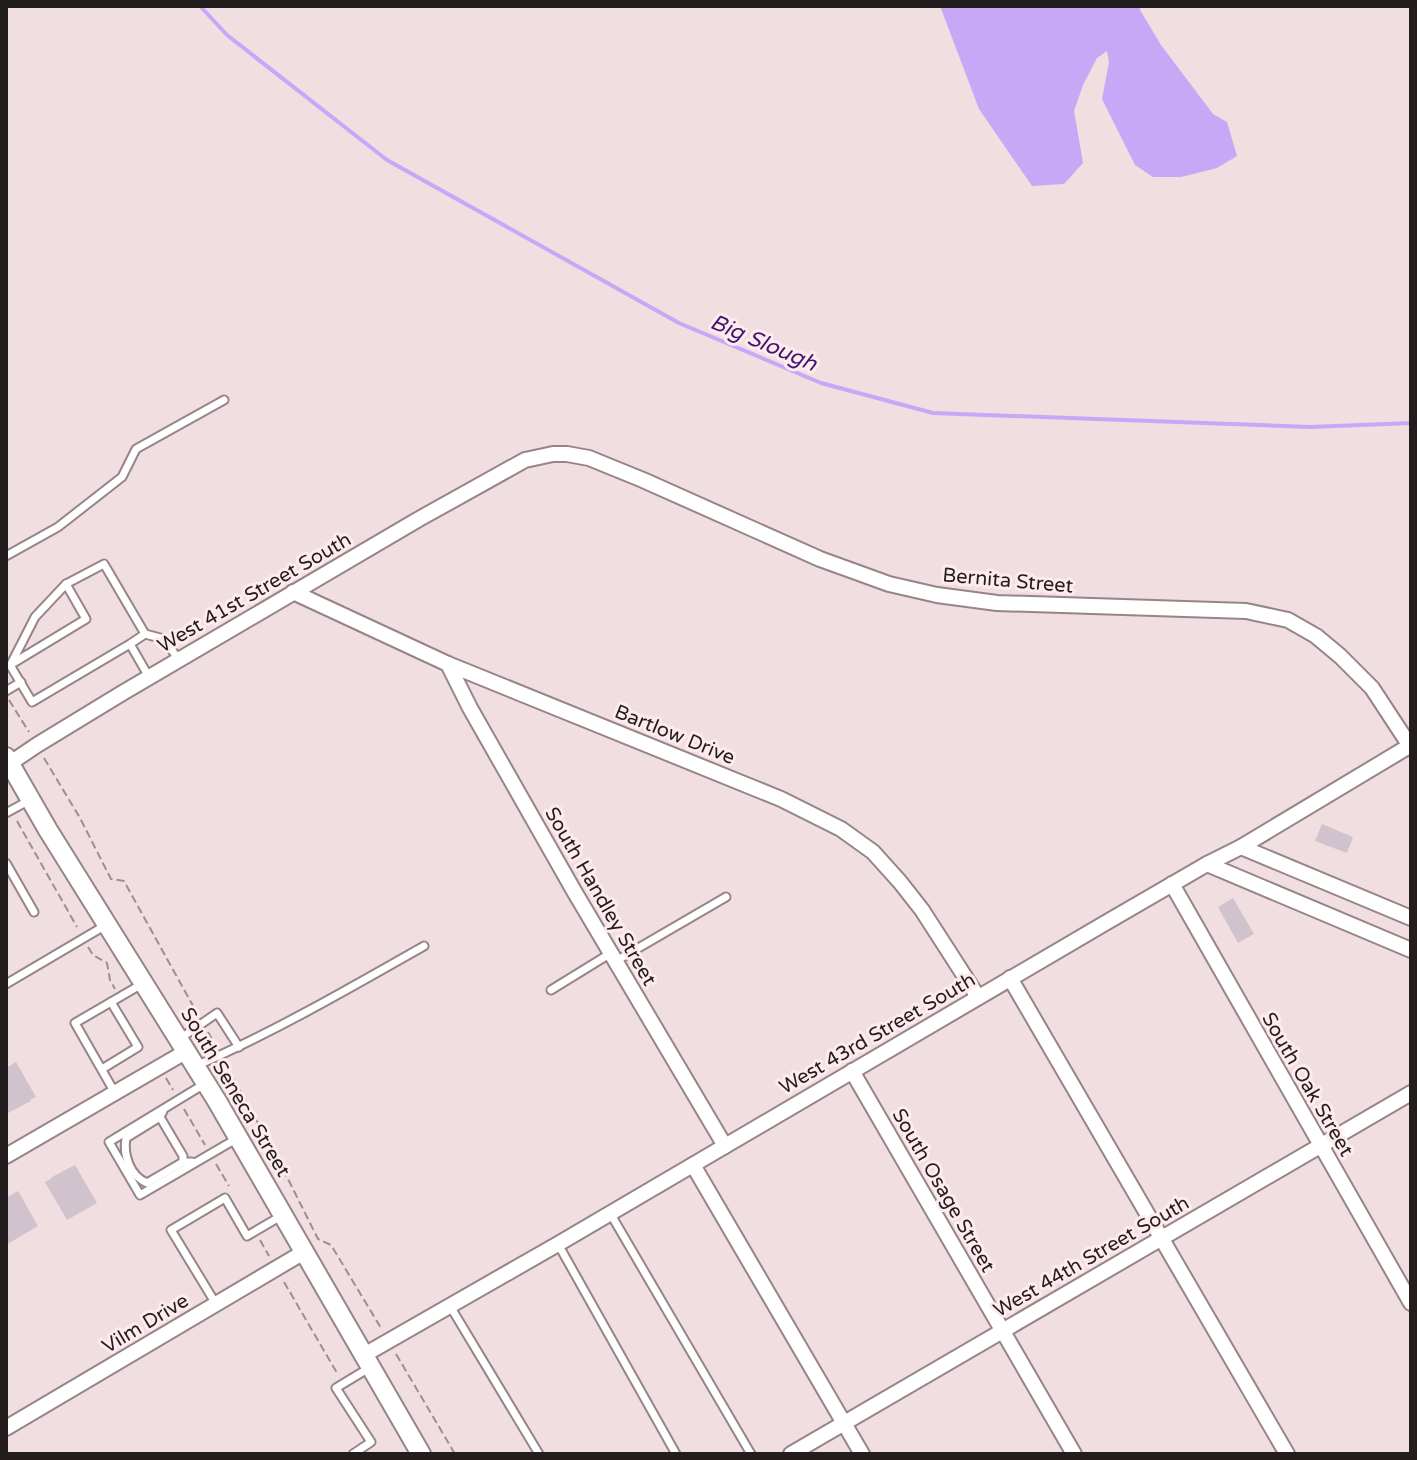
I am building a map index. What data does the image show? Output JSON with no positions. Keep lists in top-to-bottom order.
{
  "streets": {
    "street": [
      "Bernita Street",
      "West 41st Street South",
      "Bartlow Drive",
      "South Handley Street",
      "West 43rd Street South",
      "South Oak Street",
      "South Seneca Street",
      "South Osage Street",
      "West 44th Street South",
      "Vilm Drive"
    ]
  },
  "crossings": [
    ["Bernita Street", "West 41st Street South"],
    ["Bernita Street", "West 43rd Street South"],
    ["West 41st Street South", "Bartlow Drive"],
    ["West 41st Street South", "South Seneca Street"],
    ["Bartlow Drive", "South Handley Street"],
    ["Bartlow Drive", "West 43rd Street South"],
    ["South Handley Street", "West 43rd Street South"],
    ["West 43rd Street South", "South Oak Street"],
    ["West 43rd Street South", "South Seneca Street"],
    ["West 43rd Street South", "South Osage Street"],
    ["South Oak Street", "West 44th Street South"],
    ["South Seneca Street", "Vilm Drive"],
    ["South Osage Street", "West 44th Street South"]
  ],
  "water": ["Big Slough"]
}
